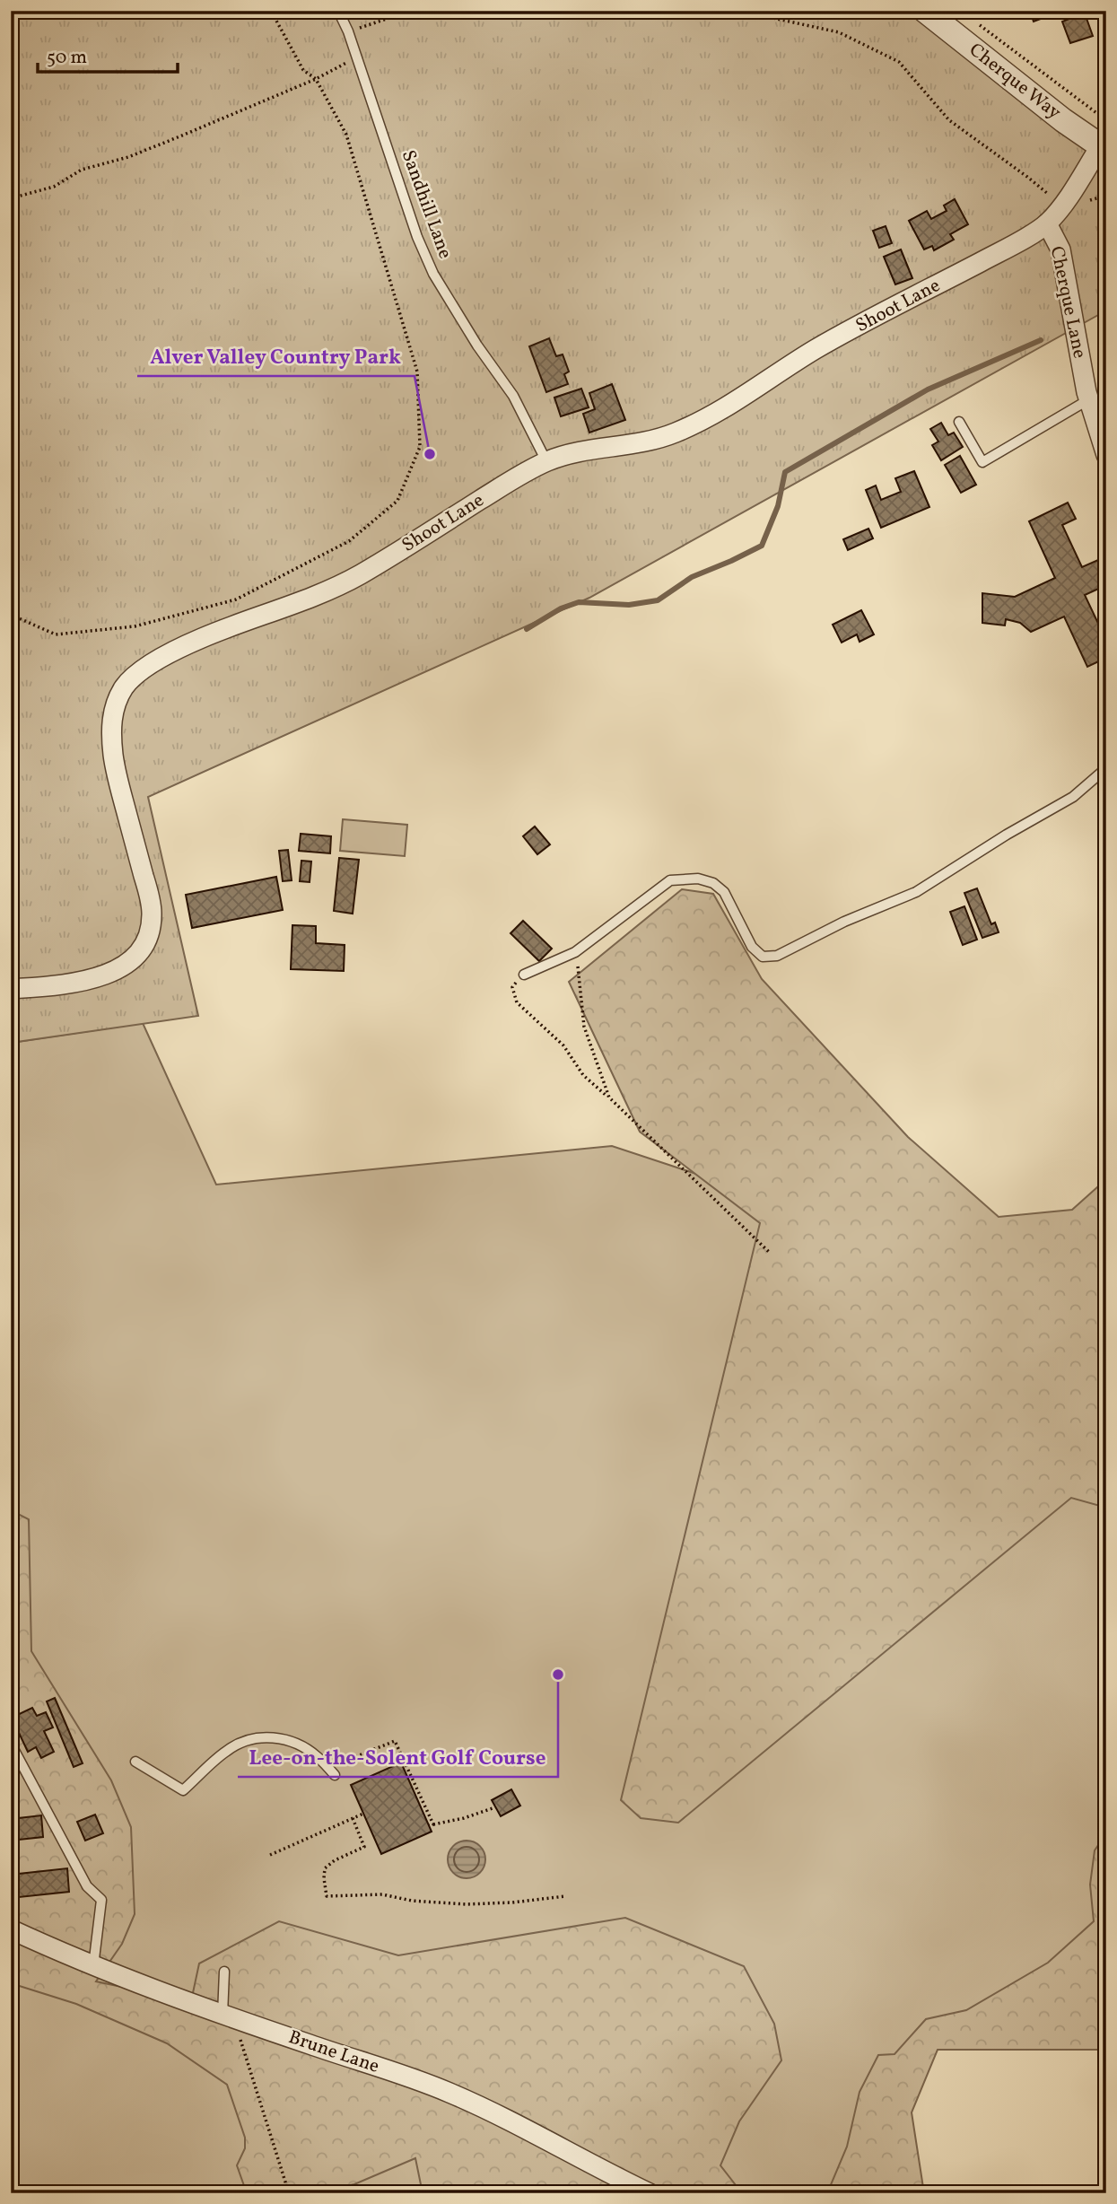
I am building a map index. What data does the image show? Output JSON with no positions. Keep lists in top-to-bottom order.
{
  "streets": {
    "street": [
      "Cherque Way",
      "Cherque Lane",
      "Shoot Lane",
      "Brune Lane"
    ],
    "lane": ["Sandhill Lane"]
  },
  "crossings": [
    ["Cherque Way", "Shoot Lane"],
    ["Sandhill Lane", "Shoot Lane"],
    ["Cherque Lane", "Shoot Lane"]
  ],
  "places": ["Alver Valley Country Park", "Lee-on-the-Solent Golf Course"],
  "scale_bar": "50 m"
}
